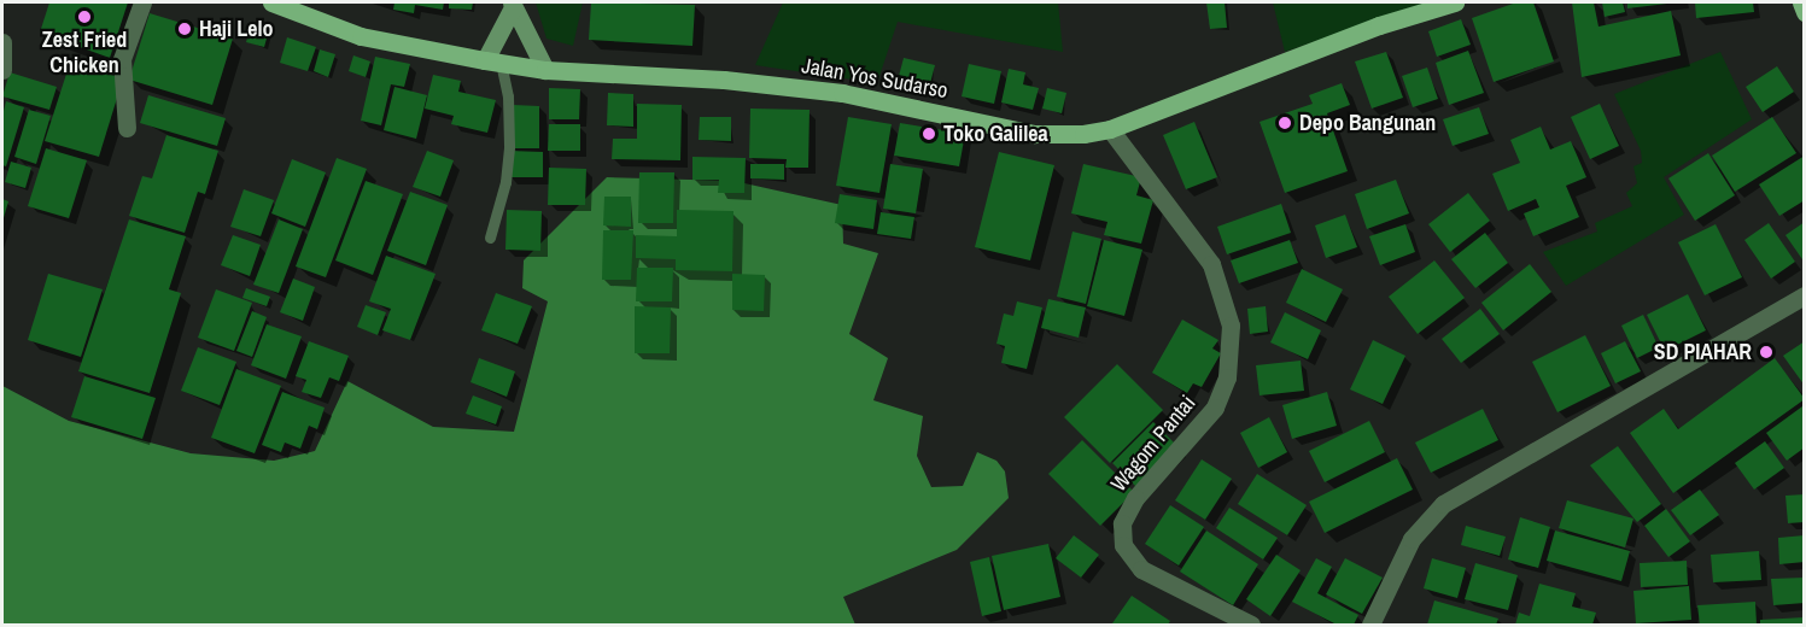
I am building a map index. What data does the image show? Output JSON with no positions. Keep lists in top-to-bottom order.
{
  "streets": {
    "main road": ["Jalan Yos Sudarso"],
    "street": ["Wagom Pantai"]
  },
  "crossings": [
    ["Jalan Yos Sudarso", "Wagom Pantai"]
  ],
  "places": [
    "Zest Fried Chicken",
    "Haji Lelo",
    "Depo Bangunan",
    "Toko Galilea",
    "SD PIAHAR"
  ]
}
